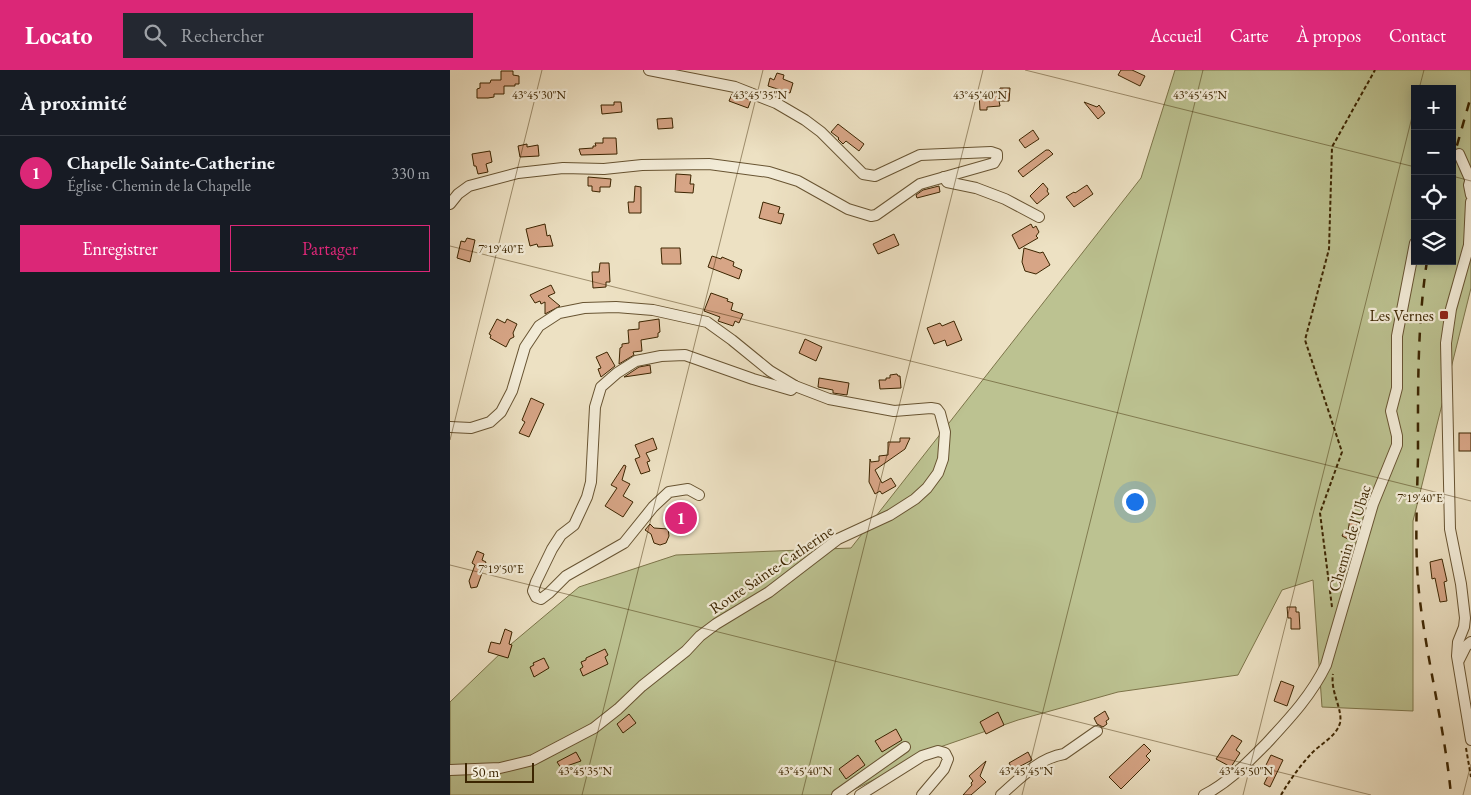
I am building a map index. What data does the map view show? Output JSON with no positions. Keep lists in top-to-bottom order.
{
  "streets": {
    "street": ["Chemin de l'Ubac", "Route Sainte-Catherine"]
  },
  "places": {
    "transit": ["Les Vernes"]
  },
  "scale_bar": "50 m",
  "page": {
    "header": "Locato",
    "search": "Rechercher",
    "nav": [
      "Accueil",
      "Carte",
      "À propos",
      "Contact"
    ],
    "heading": "À proximité",
    "map_buttons": ["+", "−"],
    "list": [
      {
        "mark": "1",
        "name": "Chapelle Sainte-Catherine",
        "note": "Église · Chemin de la Chapelle",
        "value": "330 m"
      }
    ],
    "buttons": ["Enregistrer", "Partager"],
    "pins": "1",
    "scale": "50 m"
  },
  "coordinates": [
    "43°45'30\"N",
    "43°45'35\"N",
    "43°45'40\"N",
    "43°45'45\"N",
    "7°19'40\"E",
    "7°19'50\"E",
    "43°45'50\"N"
  ]
}
